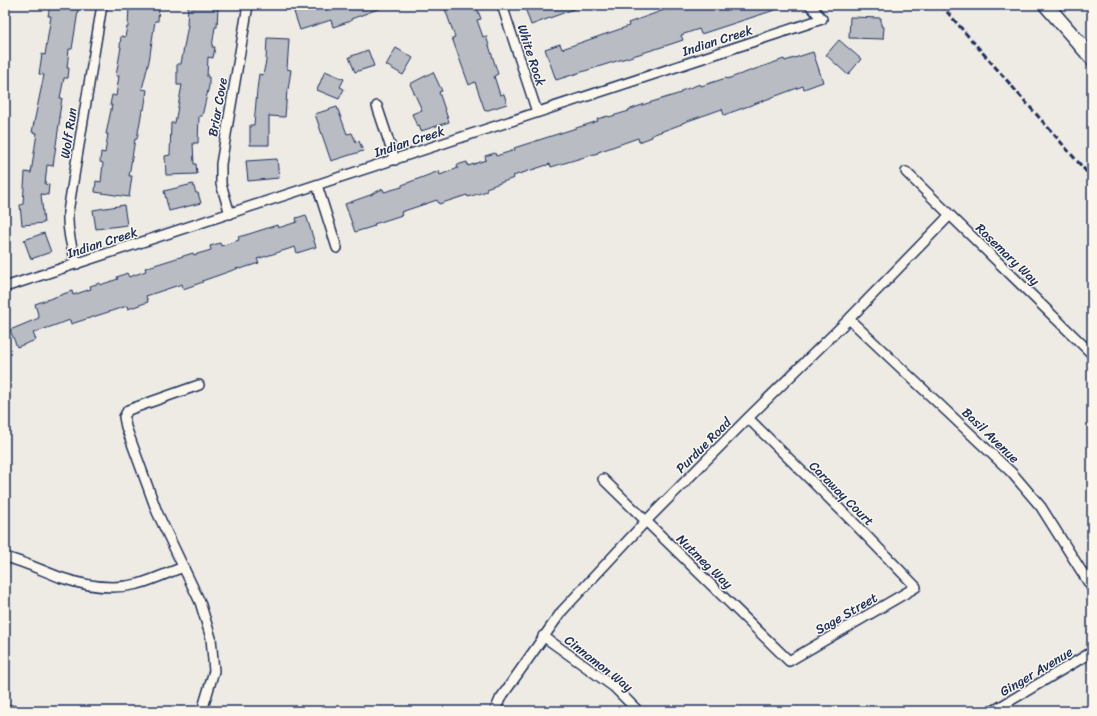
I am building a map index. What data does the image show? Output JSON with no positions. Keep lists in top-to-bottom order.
{
  "streets": {
    "street": [
      "Indian Creek",
      "White Rock",
      "Briar Cove",
      "Wolf Run",
      "Rosemary Way",
      "Basil Avenue",
      "Purdue Road",
      "Caraway Court",
      "Nutmeg Way",
      "Sage Street",
      "Cinnamon Way",
      "Ginger Avenue"
    ]
  },
  "crossings": [
    ["Indian Creek", "White Rock"],
    ["Indian Creek", "Briar Cove"],
    ["Indian Creek", "Wolf Run"],
    ["Rosemary Way", "Purdue Road"],
    ["Basil Avenue", "Purdue Road"],
    ["Purdue Road", "Caraway Court"],
    ["Purdue Road", "Nutmeg Way"],
    ["Purdue Road", "Cinnamon Way"],
    ["Caraway Court", "Sage Street"],
    ["Nutmeg Way", "Sage Street"]
  ]
}
